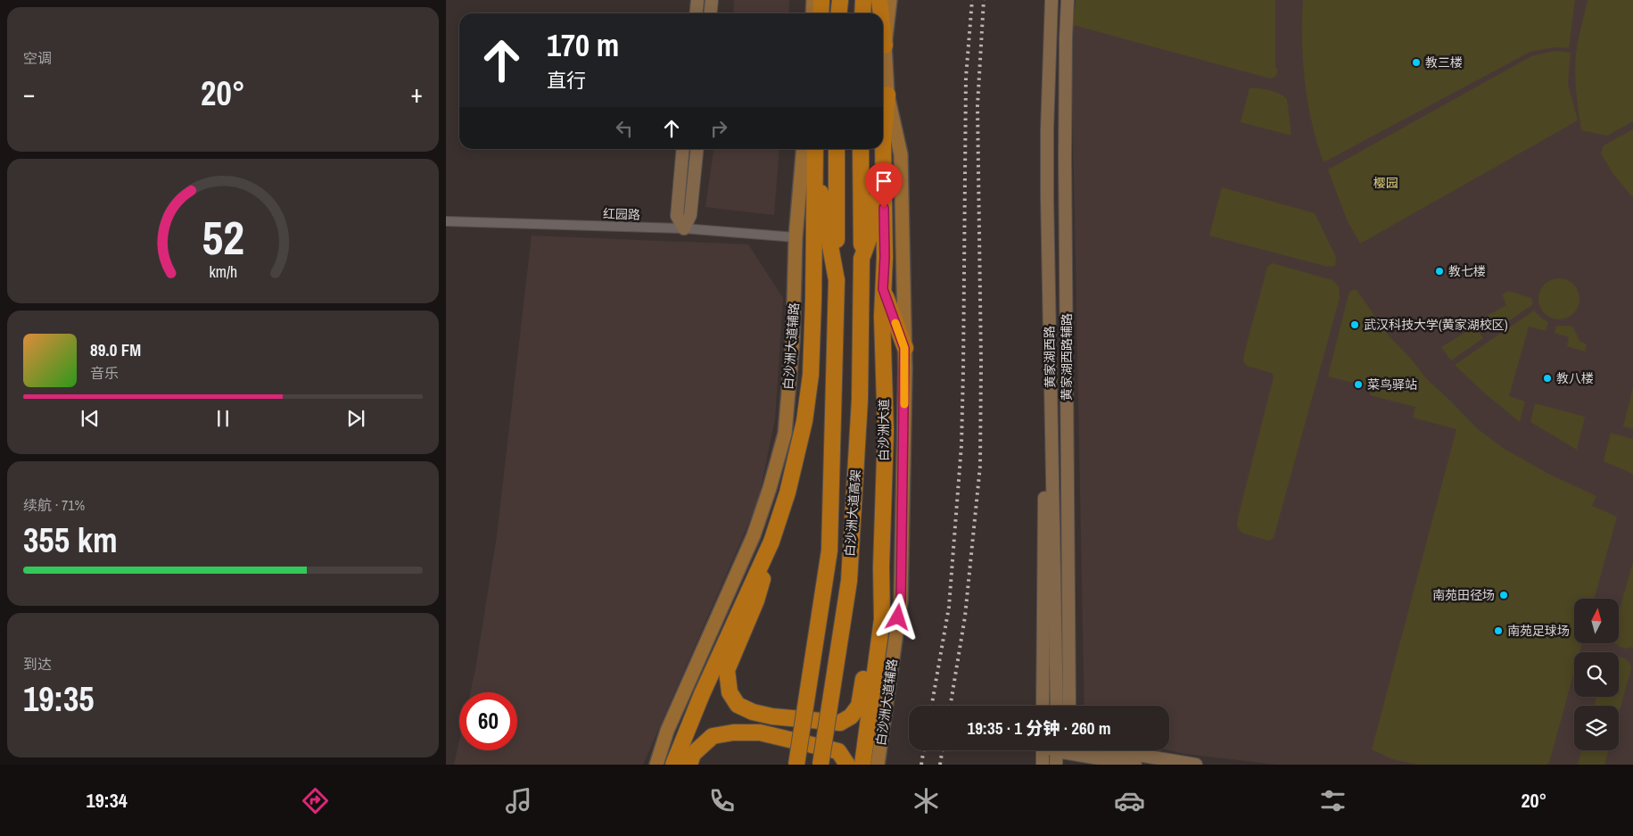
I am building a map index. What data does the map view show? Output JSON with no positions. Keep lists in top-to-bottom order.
{
  "streets": {
    "highway": ["白沙洲大道", "白沙洲大道高架"],
    "main road": ["白沙洲大道辅路", "黄家湖西路", "黄家湖西路辅路"],
    "street": ["红园路"]
  },
  "crossings": [
    ["红园路", "白沙洲大道辅路"],
    ["白沙洲大道辅路", "白沙洲大道"]
  ],
  "parks": ["樱园"],
  "places": [
    "教三楼",
    "教七楼",
    "武汉科技大学(黄家湖校区)",
    "教八楼",
    "菜鸟驿站",
    "南苑田径场",
    "南苑足球场"
  ],
  "north": "top",
  "page": {
    "tile": [
      "空调",
      ["续航 · 71%", "355 km"],
      ["到达", "19:35"]
    ],
    "turn": ["170 m", "直行"],
    "heat": ["−", "20°", "+"],
    "song": ["89.0 FM", "音乐"],
    "limit": "60",
    "trip": "19:35 · 1 分钟 · 260 m",
    "tabs": ["19:34", "20°"],
    "gauge": ["52", "km/h"]
  }
}
